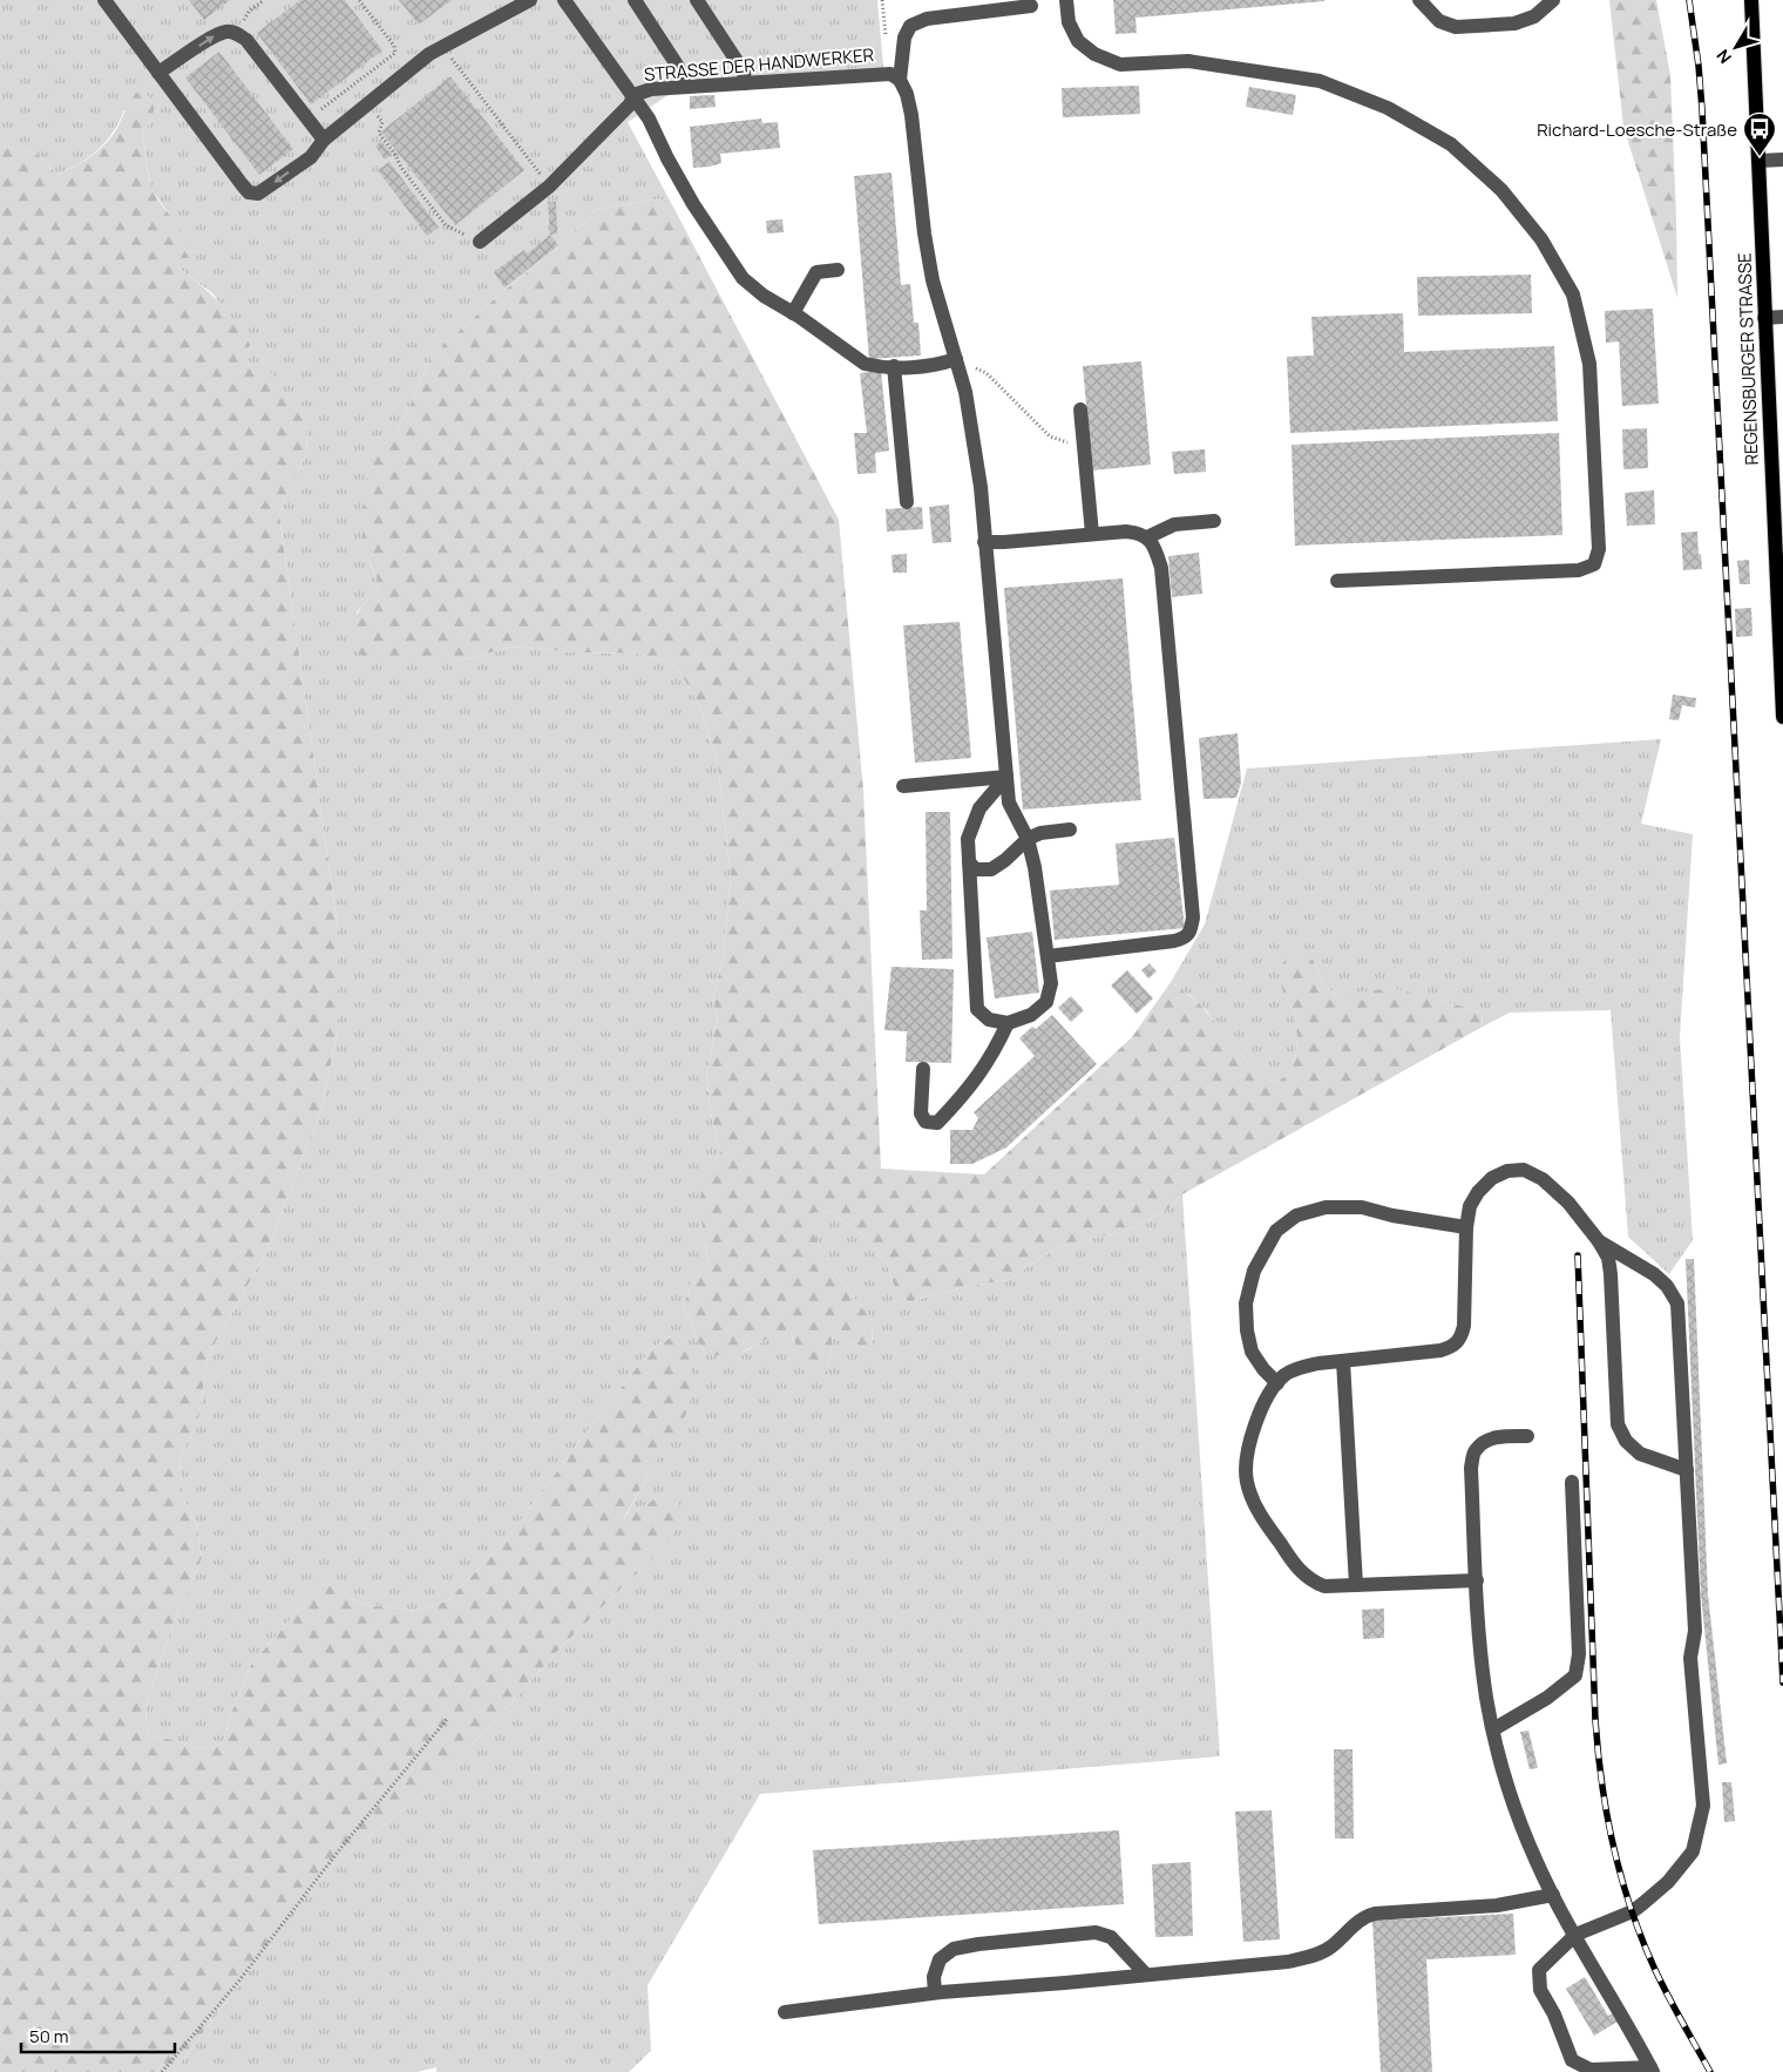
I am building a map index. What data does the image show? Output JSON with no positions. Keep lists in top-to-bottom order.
{
  "streets": {
    "main road": ["REGENSBURGER STRASSE"],
    "street": ["STRASSE DER HANDWERKER"]
  },
  "places": {
    "bus stop": ["Richard-Loesche-Straße"]
  },
  "scale_bar": "50 m",
  "north": "bottom left"
}
